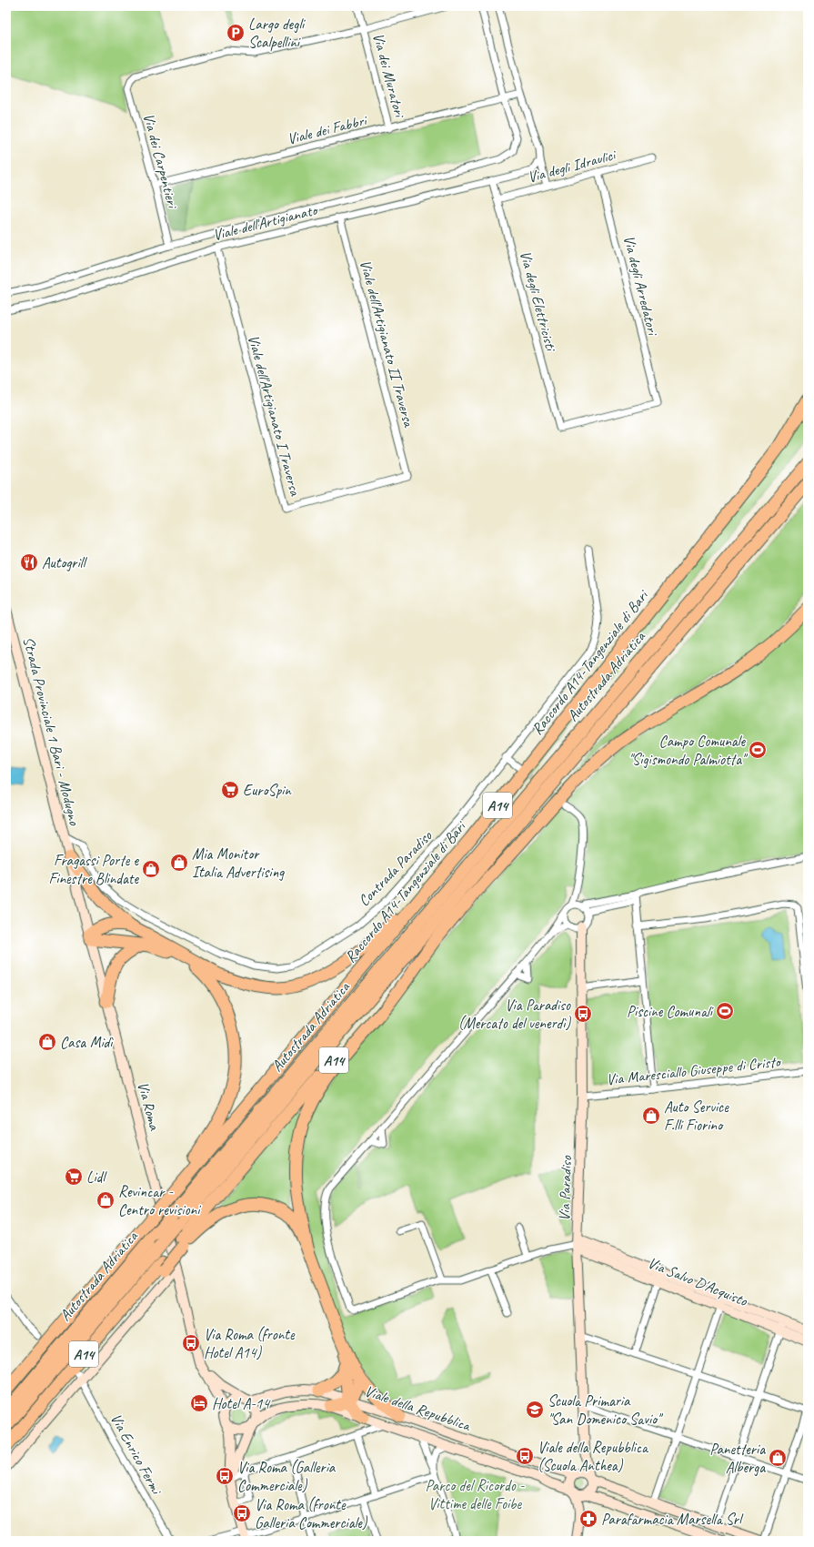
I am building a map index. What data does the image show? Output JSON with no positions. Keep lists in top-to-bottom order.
{
  "streets": {
    "highway": ["Raccordo A14-Tangenziale di Bari", "Autostrada Adriatica", "A14"],
    "main road": [
      "Strada Provinciale 1 Bari - Modugno",
      "Via Roma",
      "Via Paradiso",
      "Via Salvo D'Acquisto",
      "Viale della Repubblica"
    ],
    "street": [
      "Via dei Muratori",
      "Viale dei Fabbri",
      "Via dei Carpentieri",
      "Via degli Idraulici",
      "Viale dell'Artigianato",
      "Via degli Arredatori",
      "Via degli Elettricisti",
      "Viale dell'Artigianato II Traversa",
      "Viale dell'Artigianato I Traversa",
      "Contrada Paradiso",
      "Via Maresciallo Giuseppe di Cristo",
      "Via Enrico Fermi"
    ]
  },
  "crossings": [
    ["Via dei Muratori", "Viale dei Fabbri"],
    ["Via dei Muratori", "Via dei Carpentieri"],
    ["Viale dei Fabbri", "Via dei Carpentieri"],
    ["Viale dei Fabbri", "Viale dell'Artigianato"],
    ["Via dei Carpentieri", "Viale dell'Artigianato"],
    ["Via degli Idraulici", "Via degli Arredatori"],
    ["Via degli Idraulici", "Via degli Elettricisti"],
    ["Viale dell'Artigianato", "Via degli Elettricisti"],
    ["Viale dell'Artigianato", "Viale dell'Artigianato II Traversa"],
    ["Viale dell'Artigianato", "Viale dell'Artigianato I Traversa"],
    ["Via degli Arredatori", "Via degli Elettricisti"],
    ["Viale dell'Artigianato II Traversa", "Viale dell'Artigianato I Traversa"],
    ["Strada Provinciale 1 Bari - Modugno", "Contrada Paradiso"],
    ["Strada Provinciale 1 Bari - Modugno", "Via Roma"],
    ["Via Maresciallo Giuseppe di Cristo", "Via Paradiso"],
    ["Via Paradiso", "Via Salvo D'Acquisto"],
    ["Via Paradiso", "Viale della Repubblica"]
  ],
  "parks": ["Parco del Ricordo - Vittime delle Foibe"],
  "places": {
    "parking": ["Largo degli Scalpellini"],
    "restaurant": ["Autogrill"],
    "sports": ["Campo Comunale \"Sigismondo Palmiotta\"", "Piscine Comunali"],
    "supermarket": ["EuroSpin", "Lidl"],
    "shop": [
      "Mia Monitor Italia Advertising",
      "Fragassi Porte e Finestre Blindate",
      "Casa Midì",
      "Auto Service F.lli Fiorino",
      "Revincar - Centro revisioni",
      "Panetteria Alberga"
    ],
    "bus stop": [
      "Via Paradiso (Mercato del venerdì)",
      "Via Roma (fronte Hotel A14)",
      "Viale della Repubblica (Scuola Anthea)",
      "Via Roma (Galleria Commerciale)",
      "Via Roma (fronte Galleria Commerciale)"
    ],
    "hotel": ["Hotel A-14"],
    "school or university": ["Scuola Primaria \"San Domenico Savio\""],
    "pharmacy": ["Parafarmacia Marsella Srl"]
  }
}
